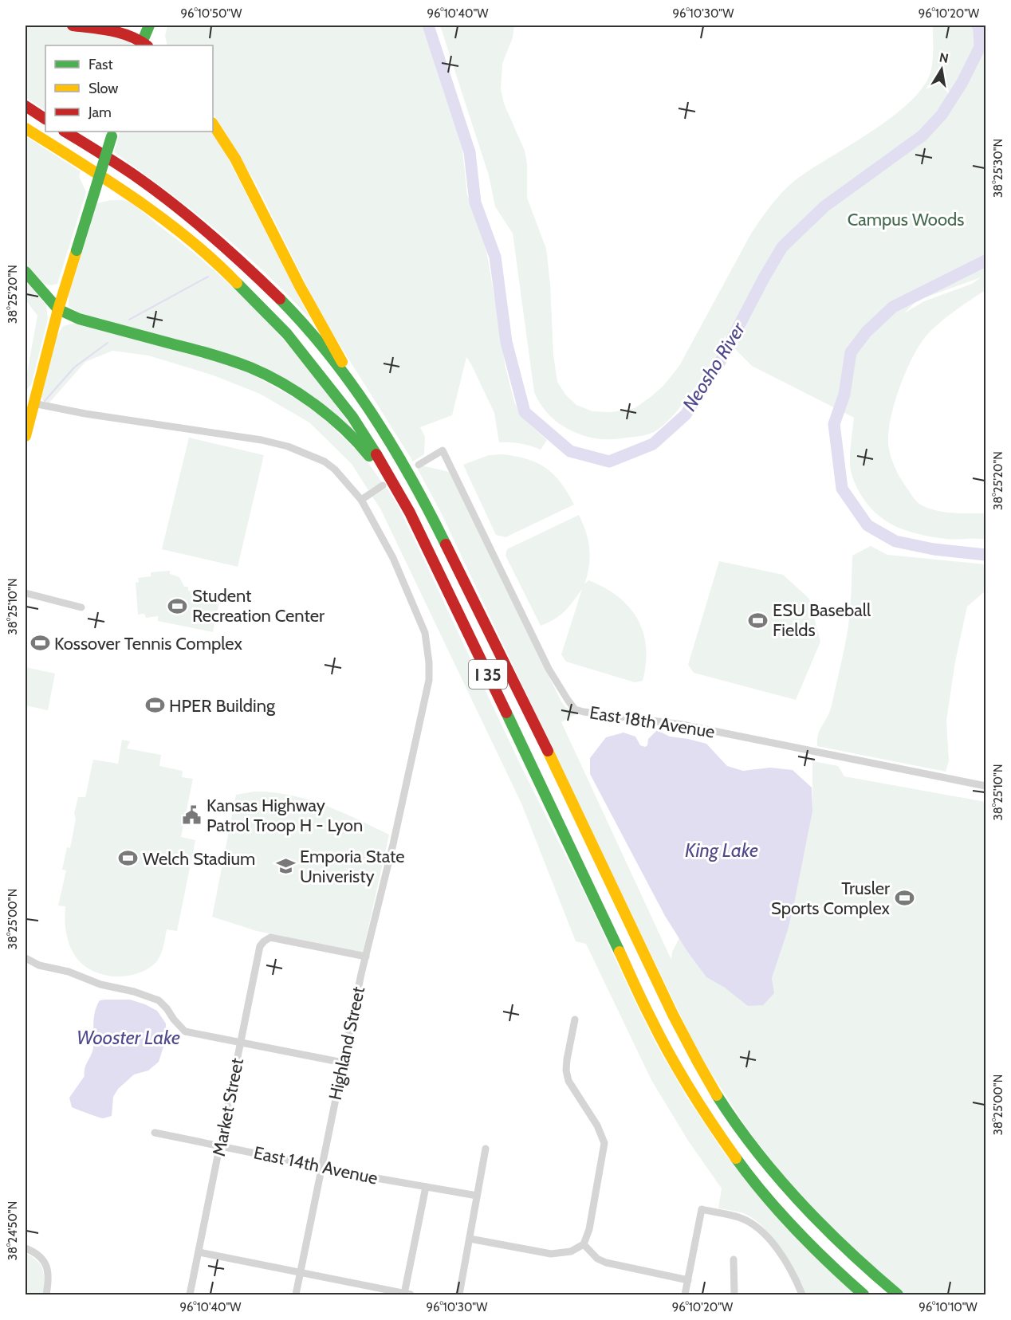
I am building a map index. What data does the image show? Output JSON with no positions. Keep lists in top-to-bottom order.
{
  "streets": {
    "main road": ["I 35"],
    "street": [
      "East 18th Avenue",
      "Highland Street",
      "Market Street",
      "East 14th Avenue"
    ]
  },
  "crossings": [
    ["Highland Street", "Market Street"],
    ["Highland Street", "East 14th Avenue"],
    ["Market Street", "East 14th Avenue"]
  ],
  "water": ["Neosho River", "King Lake", "Wooster Lake"],
  "parks": ["Campus Woods"],
  "places": {
    "sports": [
      "Student Recreation Center",
      "ESU Baseball Fields",
      "Kossover Tennis Complex",
      "HPER Building",
      "Welch Stadium",
      "Trusler Sports Complex"
    ],
    "public building": ["Kansas Highway Patrol Troop H - Lyon"],
    "school or university": ["Emporia State Univeristy"]
  },
  "legend": ["Fast", "Slow", "Jam"],
  "north": "top",
  "coordinates": [
    "96°10'50\"W",
    "96°10'40\"W",
    "96°10'30\"W",
    "96°10'20\"W",
    "38°25'30\"N",
    "38°25'20\"N",
    "38°25'10\"N",
    "38°25'00\"N",
    "38°24'50\"N",
    "96°10'10\"W"
  ]
}
